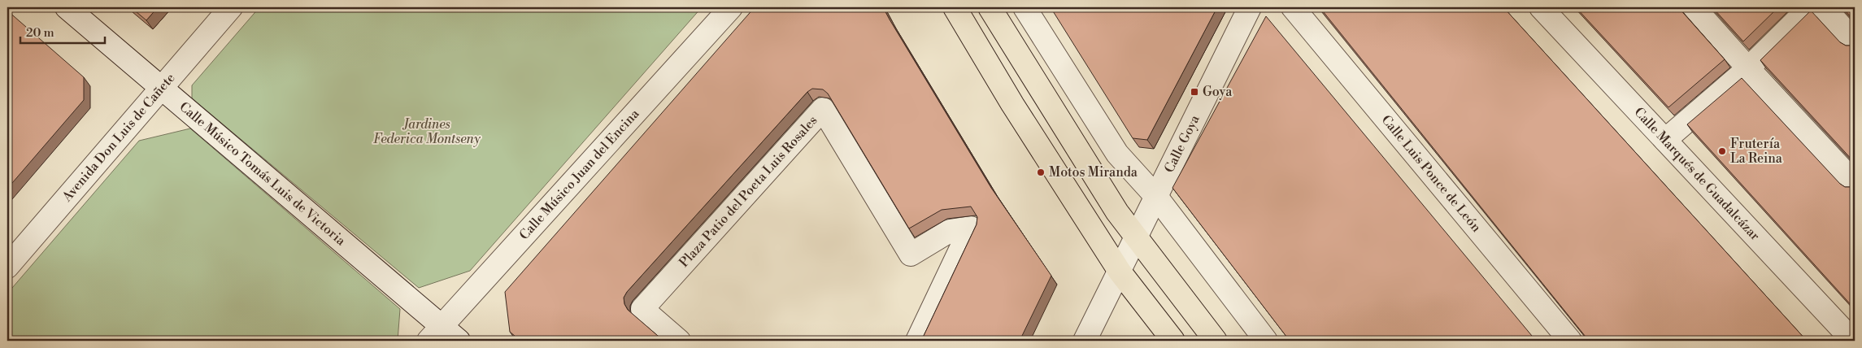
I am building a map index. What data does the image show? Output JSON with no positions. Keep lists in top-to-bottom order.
{
  "streets": {
    "street": [
      "Avenida Don Luis de Cañete",
      "Calle Goya",
      "Calle Músico Juan del Encina",
      "Calle Luis Ponce de León",
      "Calle Marqués de Guadalcázar",
      "Calle Músico Tomás Luis de Victoria",
      "Plaza Patio del Poeta Luis Rosales"
    ]
  },
  "crossings": [
    ["Avenida Don Luis de Cañete", "Calle Músico Tomás Luis de Victoria"],
    ["Calle Músico Juan del Encina", "Calle Músico Tomás Luis de Victoria"]
  ],
  "parks": ["Jardines Federica Montseny"],
  "places": {
    "transit": ["Goya"],
    "other": ["Frutería La Reina", "Motos Miranda"]
  },
  "scale_bar": "20 m"
}
